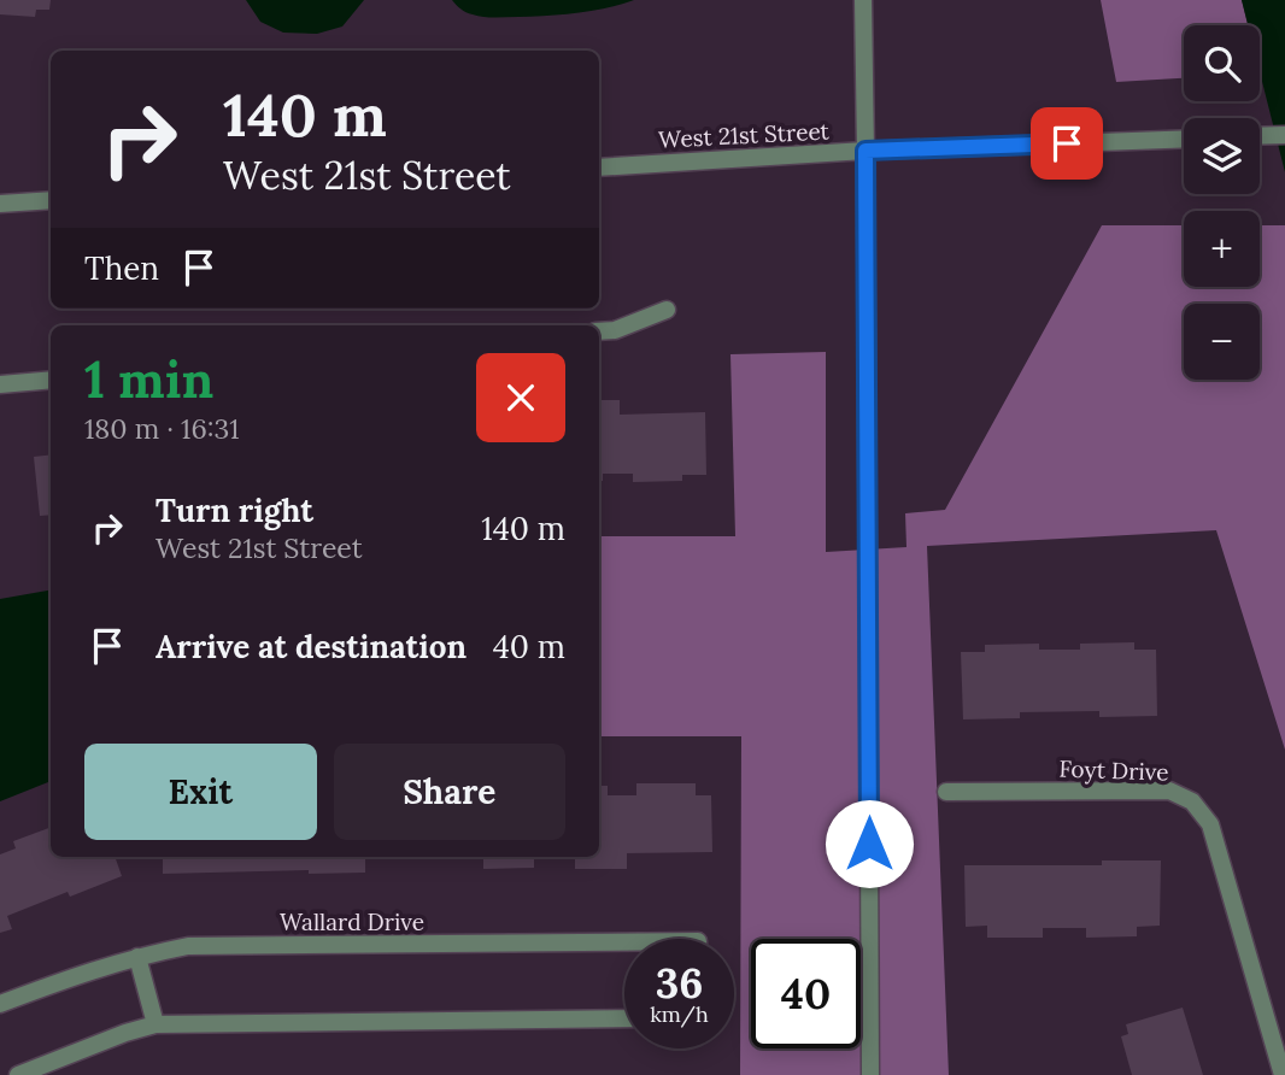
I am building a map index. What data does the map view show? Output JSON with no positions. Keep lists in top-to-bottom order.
{
  "streets": {
    "street": ["West 21st Street", "Foyt Drive", "Wallard Drive"]
  },
  "page": {
    "map_buttons": ["+", "−"],
    "turn": ["140 m", "West 21st Street"],
    "then": "Then",
    "heading": ["1 min", "180 m · 16:31"],
    "list": [
      {
        "name": "Turn right",
        "note": "West 21st Street",
        "value": "140 m"
      },
      {
        "name": "Arrive at destination",
        "value": "40 m"
      }
    ],
    "buttons": ["Exit", "Share"],
    "speed": "36 km/h",
    "limit": "40"
  }
}
